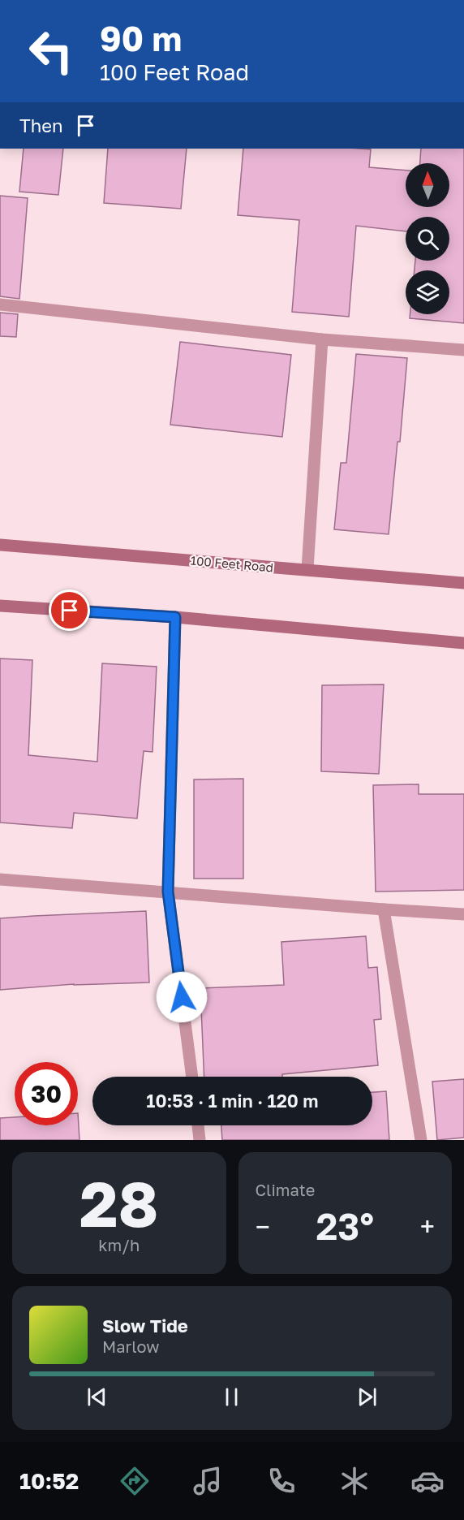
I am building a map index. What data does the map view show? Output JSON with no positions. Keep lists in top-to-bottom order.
{
  "streets": {
    "main road": ["100 Feet Road"]
  },
  "north": "top",
  "page": {
    "turn": ["90 m", "100 Feet Road"],
    "then": "Then",
    "limit": "30",
    "trip": "10:53 · 1 min · 120 m",
    "tile": [
      ["28", "km/h"],
      "Climate"
    ],
    "heat": ["−", "23°", "+"],
    "song": ["Slow Tide", "Marlow"],
    "tabs": "10:52"
  }
}
